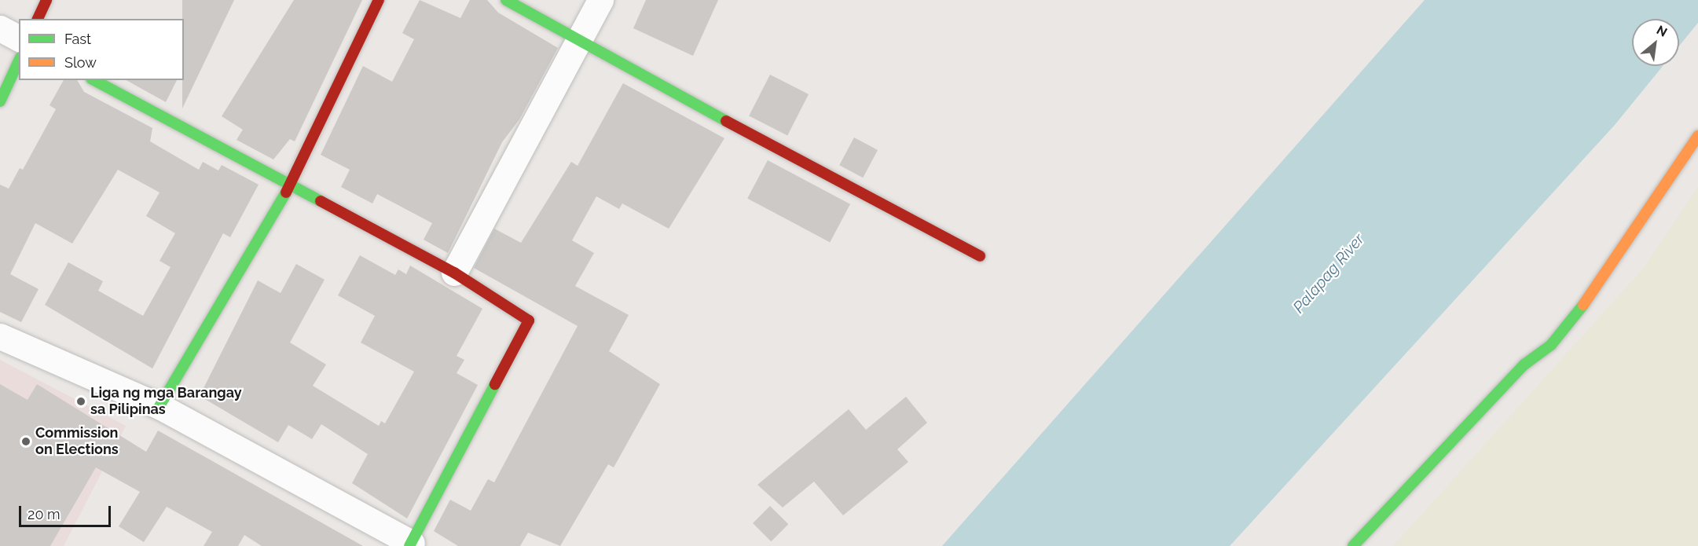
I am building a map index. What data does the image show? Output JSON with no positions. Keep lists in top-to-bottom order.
{
  "water": ["Palapag River"],
  "places": ["Liga ng mga Barangay sa Pilipinas", "Commission on Elections"],
  "legend": ["Fast", "Slow"],
  "scale_bar": "20 m",
  "north": "top right"
}
